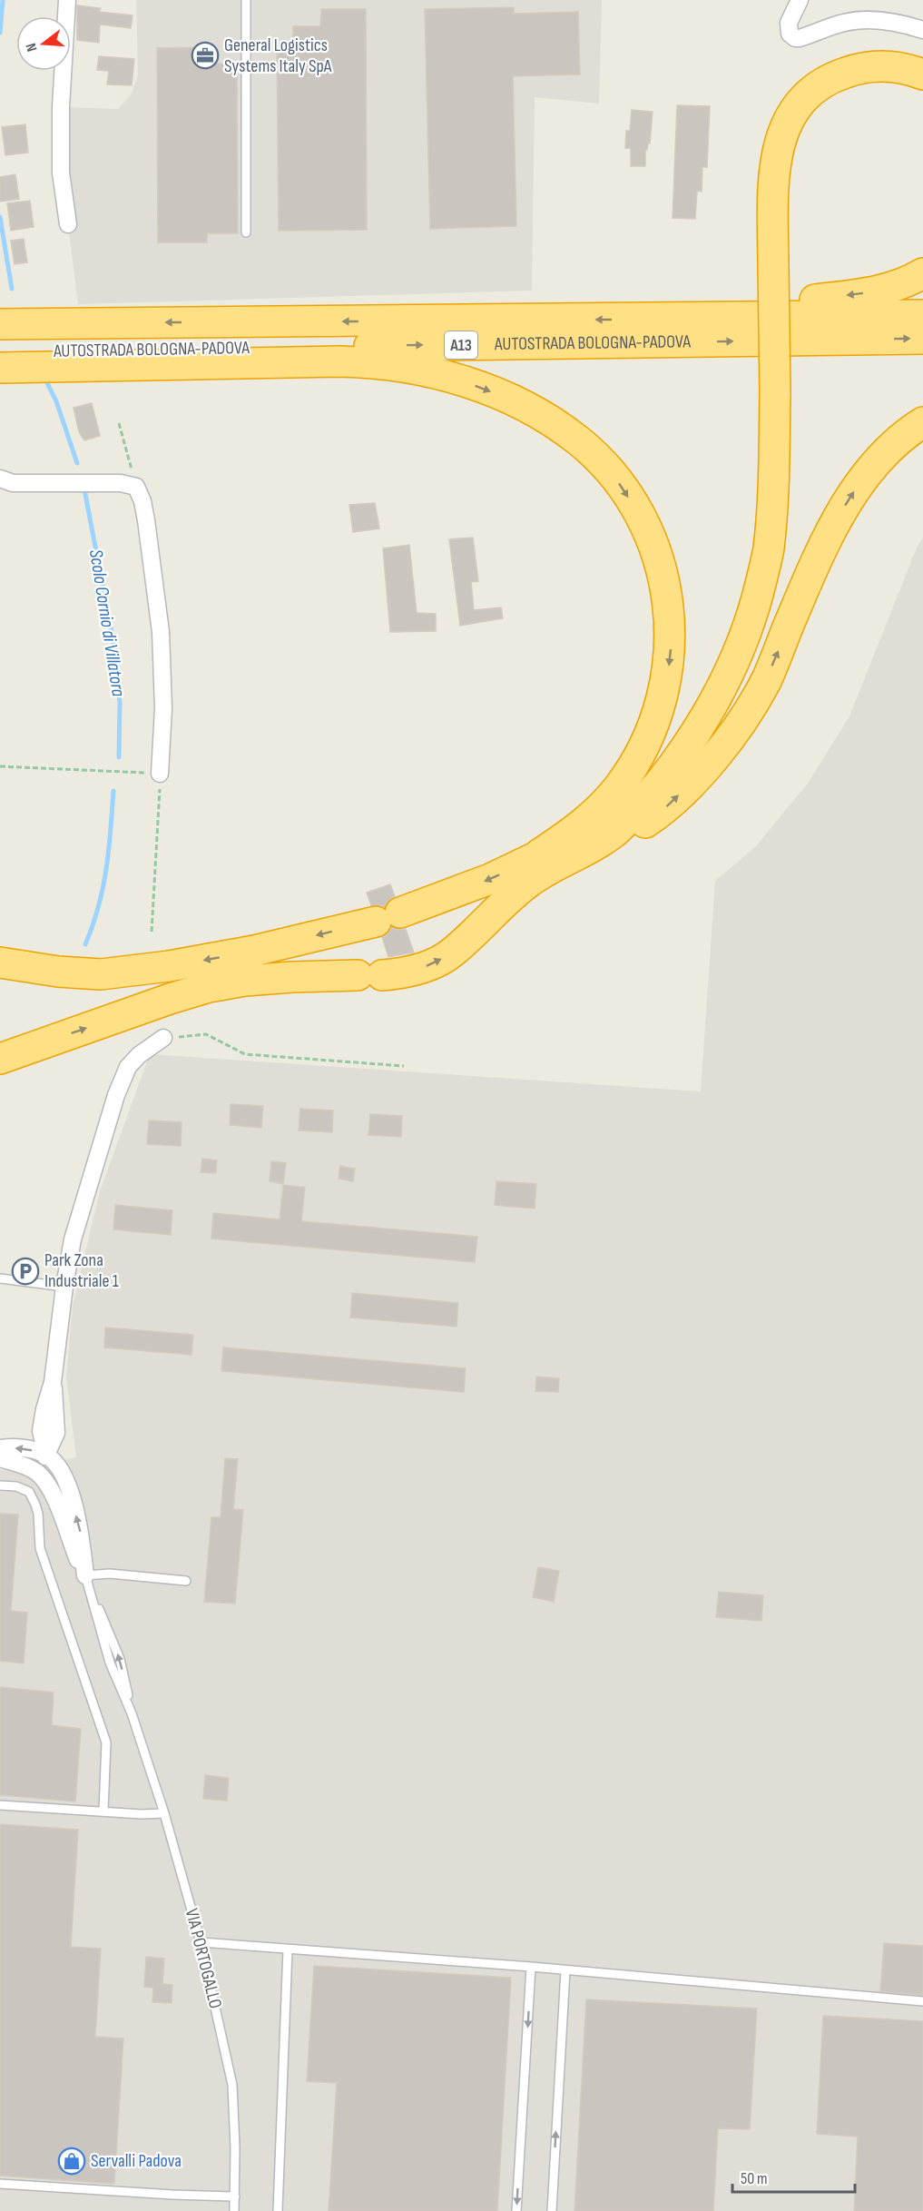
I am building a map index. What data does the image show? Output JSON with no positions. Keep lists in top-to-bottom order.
{
  "streets": {
    "highway": ["AUTOSTRADA BOLOGNA-PADOVA", "A13"],
    "street": ["VIA PORTOGALLO"]
  },
  "water": ["Scolo Cornio di Villatora"],
  "places": {
    "office": ["General Logistics Systems Italy SpA"],
    "parking": ["Park Zona Industriale 1"],
    "shop": ["Servalli Padova"]
  },
  "scale_bar": "50 m",
  "north": "left"
}
